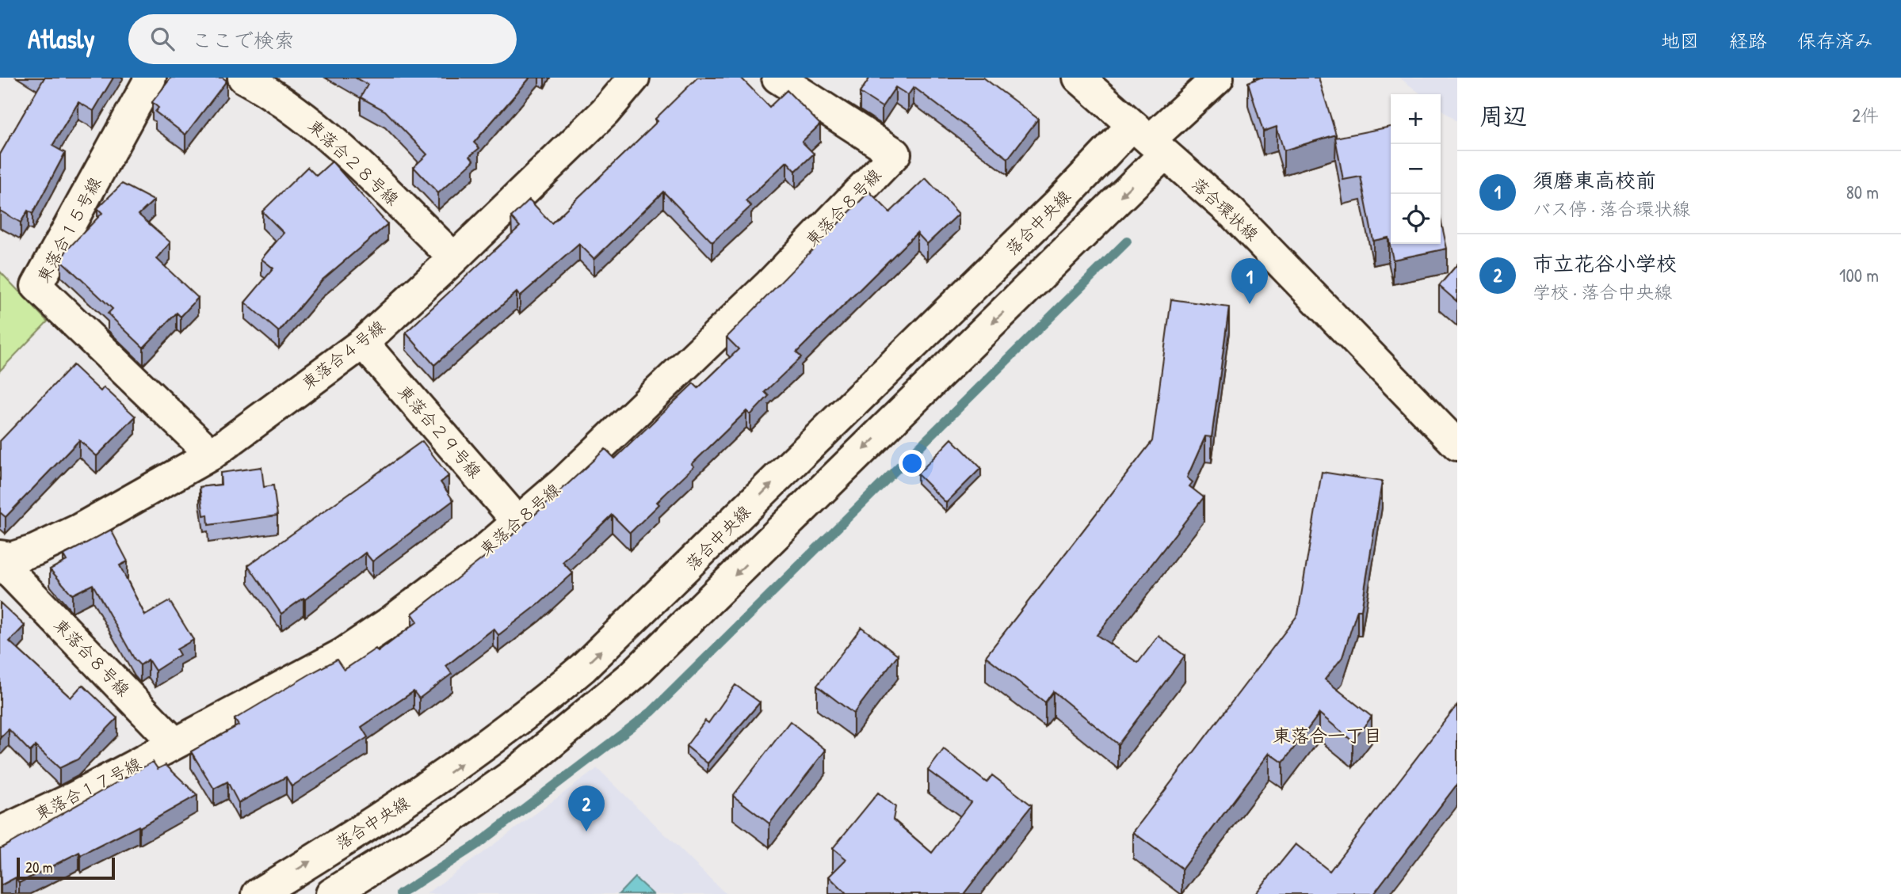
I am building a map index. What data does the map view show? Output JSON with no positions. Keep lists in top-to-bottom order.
{
  "streets": {
    "street": [
      "東落合２８号線",
      "東落合８号線",
      "落合環状線",
      "落合中央線",
      "東落合１５号線",
      "東落合４号線",
      "東落合２９号線",
      "東落合１７号線"
    ]
  },
  "crossings": [
    ["東落合２８号線", "東落合４号線"],
    ["東落合８号線", "東落合２９号線"],
    ["東落合８号線", "東落合１７号線"],
    ["落合環状線", "落合中央線"],
    ["東落合１５号線", "東落合４号線"],
    ["東落合４号線", "東落合２９号線"]
  ],
  "districts": ["東落合一丁目"],
  "scale_bar": "20 m",
  "page": {
    "header": "Atlasly",
    "search": "ここで検索",
    "nav": ["地図", "経路", "保存済み"],
    "heading": ["周辺", "2件"],
    "map_buttons": ["+", "−"],
    "list": [
      {
        "mark": "1",
        "name": "須磨東高校前",
        "note": "バス停 · 落合環状線",
        "value": "80 m"
      },
      {
        "mark": "2",
        "name": "市立花谷小学校",
        "note": "学校 · 落合中央線",
        "value": "100 m"
      }
    ],
    "pins": ["1", "2"],
    "scale": "20 m"
  }
}
